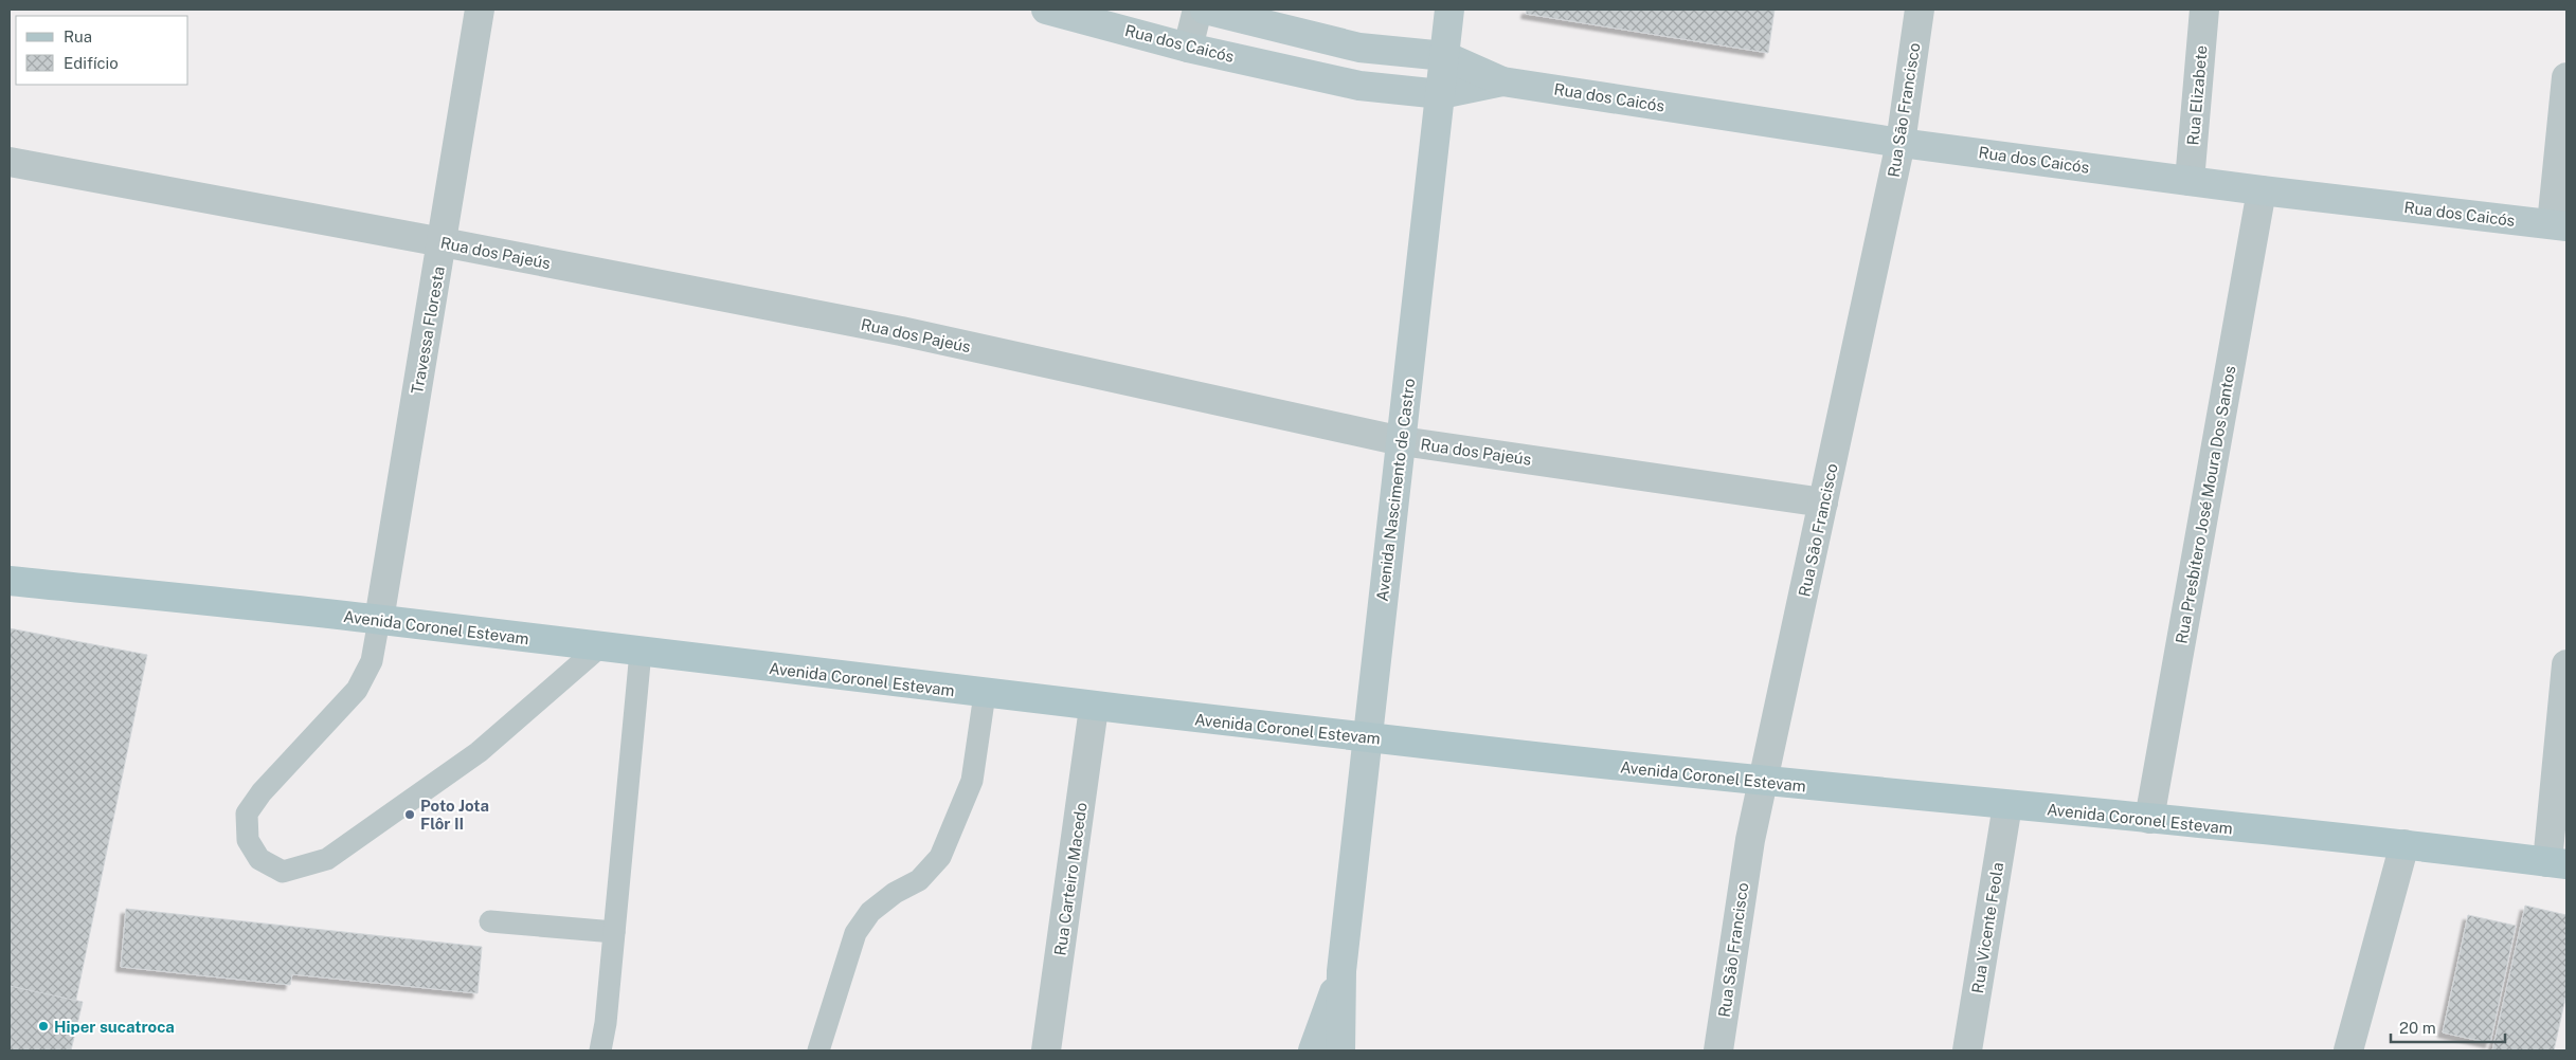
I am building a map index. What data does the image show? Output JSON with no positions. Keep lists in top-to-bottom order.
{
  "streets": {
    "main road": ["Avenida Coronel Estevam"],
    "street": [
      "Rua dos Caicós",
      "Rua Elizabete",
      "Rua São Francisco",
      "Rua dos Pajeús",
      "Travessa Floresta",
      "Avenida Nascimento de Castro",
      "Rua Presbítero José Moura Dos Santos",
      "Rua Carteiro Macedo",
      "Rua Vicente Feola"
    ]
  },
  "crossings": [
    ["Rua dos Caicós", "Rua Elizabete"],
    ["Rua dos Caicós", "Rua São Francisco"],
    ["Rua dos Caicós", "Avenida Nascimento de Castro"],
    ["Rua dos Caicós", "Rua Presbítero José Moura Dos Santos"],
    ["Rua São Francisco", "Rua dos Pajeús"],
    ["Rua São Francisco", "Avenida Coronel Estevam"],
    ["Rua dos Pajeús", "Travessa Floresta"],
    ["Rua dos Pajeús", "Avenida Nascimento de Castro"],
    ["Travessa Floresta", "Avenida Coronel Estevam"],
    ["Avenida Nascimento de Castro", "Avenida Coronel Estevam"],
    ["Rua Presbítero José Moura Dos Santos", "Avenida Coronel Estevam"],
    ["Avenida Coronel Estevam", "Rua Carteiro Macedo"],
    ["Avenida Coronel Estevam", "Rua Vicente Feola"]
  ],
  "places": ["Poto Jota Flôr II", "Hiper sucatroca"],
  "legend": ["Rua", "Edifício"],
  "scale_bar": "20 m"
}
